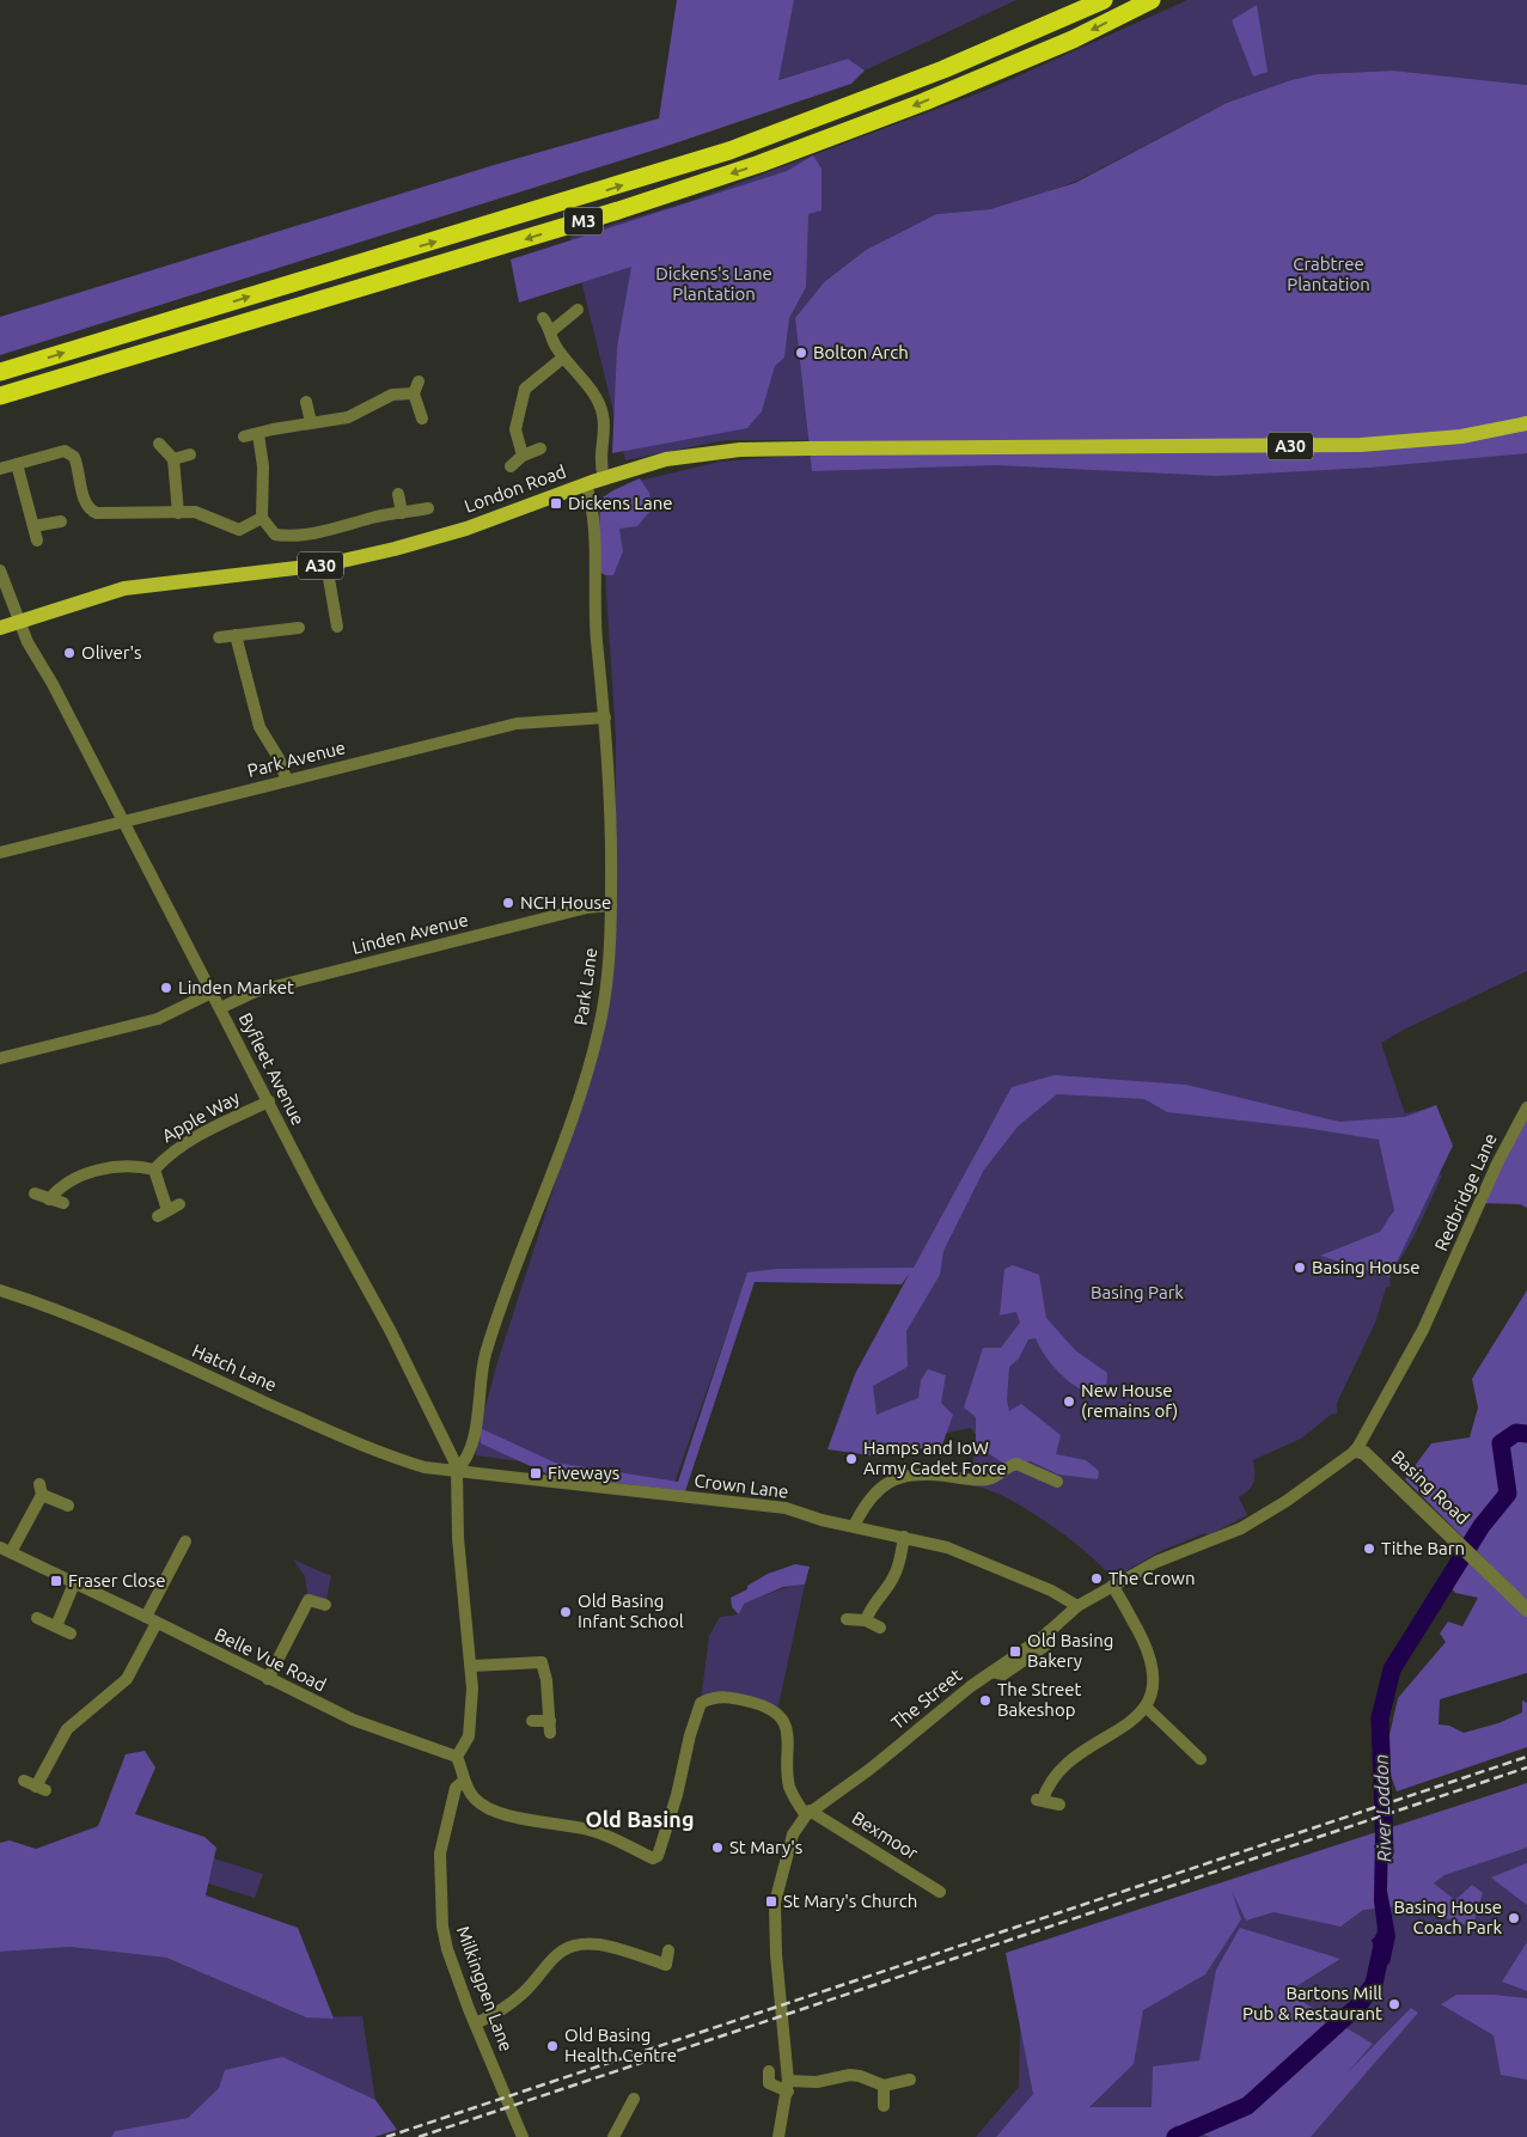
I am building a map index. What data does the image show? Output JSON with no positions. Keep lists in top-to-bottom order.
{
  "streets": {
    "highway": ["M3"],
    "main road": ["A30", "London Road"],
    "street": [
      "Park Avenue",
      "Linden Avenue",
      "Park Lane",
      "Byfleet Avenue",
      "Apple Way",
      "Redbridge Lane",
      "Hatch Lane",
      "Crown Lane",
      "Basing Road",
      "Belle Vue Road",
      "The Street",
      "Bexmoor",
      "Milkingpen Lane"
    ]
  },
  "crossings": [
    ["London Road", "Park Lane"],
    ["London Road", "Byfleet Avenue"],
    ["Park Avenue", "Park Lane"],
    ["Park Avenue", "Byfleet Avenue"],
    ["Linden Avenue", "Park Lane"],
    ["Linden Avenue", "Byfleet Avenue"],
    ["Park Lane", "Byfleet Avenue"],
    ["Park Lane", "Hatch Lane"],
    ["Park Lane", "Crown Lane"],
    ["Byfleet Avenue", "Apple Way"],
    ["Byfleet Avenue", "Hatch Lane"],
    ["Byfleet Avenue", "Crown Lane"],
    ["Redbridge Lane", "Basing Road"],
    ["Redbridge Lane", "The Street"],
    ["Hatch Lane", "Crown Lane"],
    ["Crown Lane", "The Street"],
    ["Basing Road", "The Street"],
    ["The Street", "Bexmoor"]
  ],
  "districts": ["Old Basing"],
  "water": ["River Loddon"],
  "parks": ["Crabtree Plantation", "Dickens's Lane Plantation", "Basing Park"],
  "places": {
    "other": [
      "Bolton Arch",
      "Oliver's",
      "NCH House",
      "Linden Market",
      "Basing House",
      "New House (remains of)",
      "Hamps and IoW Army Cadet Force",
      "Tithe Barn",
      "The Crown",
      "Old Basing Infant School",
      "The Street Bakeshop",
      "St Mary's",
      "Basing House Coach Park",
      "Bartons Mill Pub & Restaurant",
      "Old Basing Health Centre"
    ],
    "transit": [
      "Dickens Lane",
      "Fiveways",
      "Fraser Close",
      "Old Basing Bakery",
      "St Mary's Church"
    ]
  }
}
